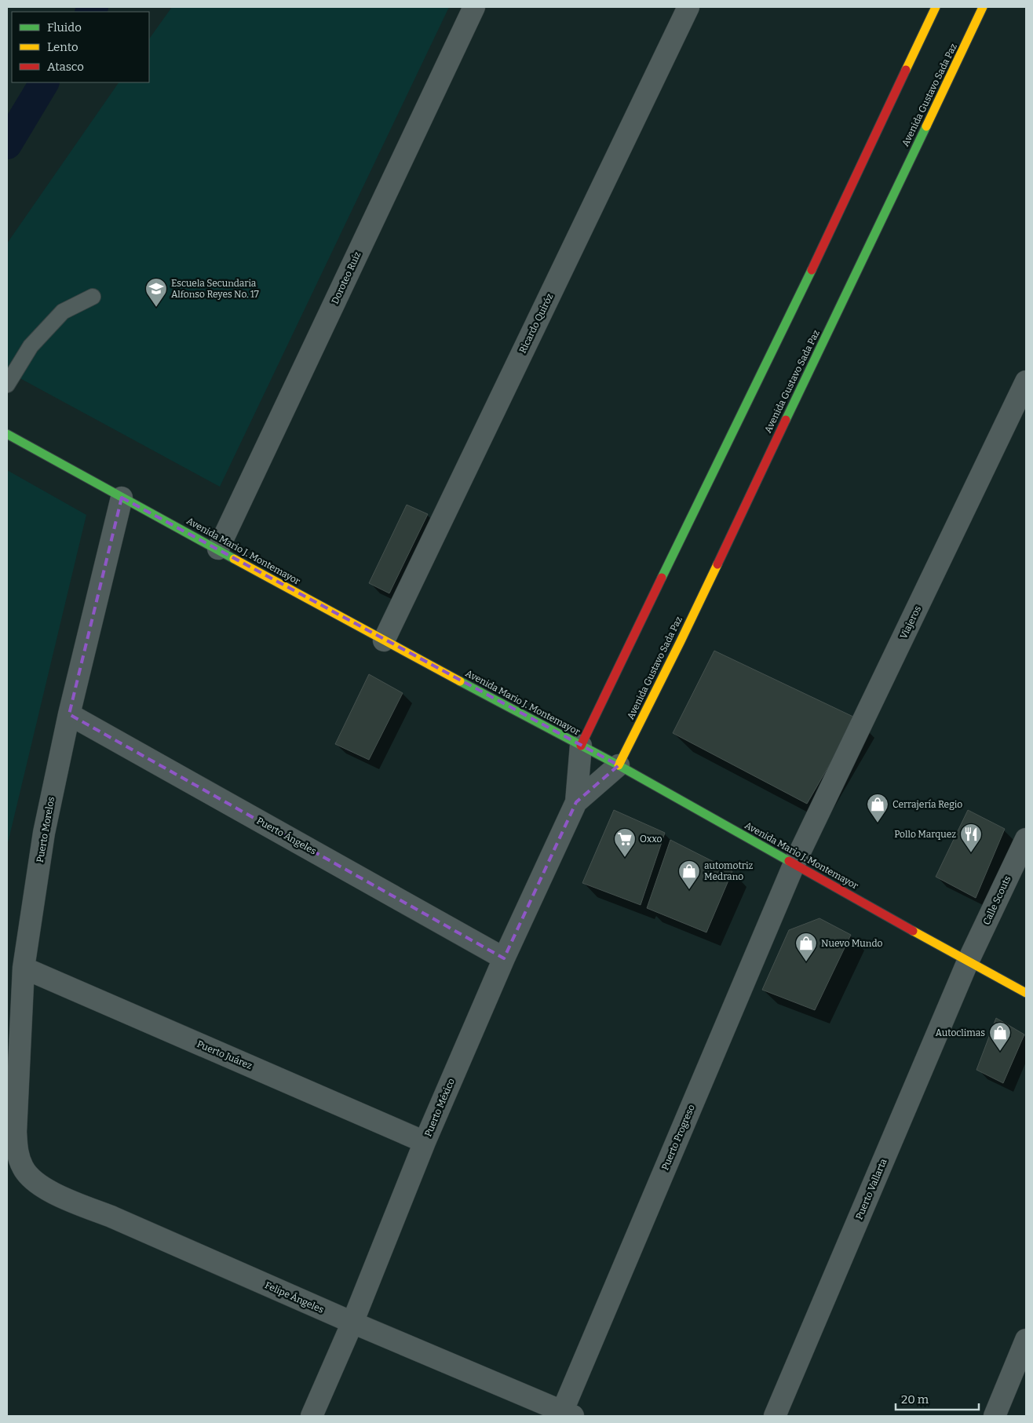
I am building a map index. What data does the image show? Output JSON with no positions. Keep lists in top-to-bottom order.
{
  "streets": {
    "street": [
      "Avenida Gustavo Sada Paz",
      "Doroteo Ruíz",
      "Ricardo Quiróz",
      "Avenida Mario J. Montemayor",
      "Viajeros",
      "Puerto Morelos",
      "Puerto Ángeles",
      "Calle Scouts",
      "Puerto Juárez",
      "Puerto México",
      "Puerto Progreso",
      "Puerto Vallarta",
      "Felipe Ángeles"
    ]
  },
  "crossings": [
    ["Avenida Gustavo Sada Paz", "Avenida Mario J. Montemayor"],
    ["Avenida Gustavo Sada Paz", "Puerto México"],
    ["Doroteo Ruíz", "Avenida Mario J. Montemayor"],
    ["Ricardo Quiróz", "Avenida Mario J. Montemayor"],
    ["Avenida Mario J. Montemayor", "Viajeros"],
    ["Avenida Mario J. Montemayor", "Puerto Morelos"],
    ["Avenida Mario J. Montemayor", "Calle Scouts"],
    ["Avenida Mario J. Montemayor", "Puerto México"],
    ["Avenida Mario J. Montemayor", "Puerto Progreso"],
    ["Avenida Mario J. Montemayor", "Puerto Vallarta"],
    ["Viajeros", "Puerto Progreso"],
    ["Puerto Morelos", "Puerto Ángeles"],
    ["Puerto Morelos", "Puerto Juárez"],
    ["Puerto Morelos", "Felipe Ángeles"],
    ["Puerto Ángeles", "Puerto México"],
    ["Calle Scouts", "Puerto Vallarta"],
    ["Puerto Juárez", "Puerto México"],
    ["Puerto México", "Felipe Ángeles"],
    ["Puerto Progreso", "Felipe Ángeles"]
  ],
  "places": {
    "school or university": ["Escuela Secundaria Alfonso Reyes No. 17"],
    "shop": [
      "Cerrajería Regio",
      "automotriz Medrano",
      "Nuevo Mundo",
      "Autoclimas"
    ],
    "restaurant": ["Pollo Marquez"],
    "supermarket": ["Oxxo"]
  },
  "legend": ["Fluido", "Lento", "Atasco"],
  "scale_bar": "20 m"
}
